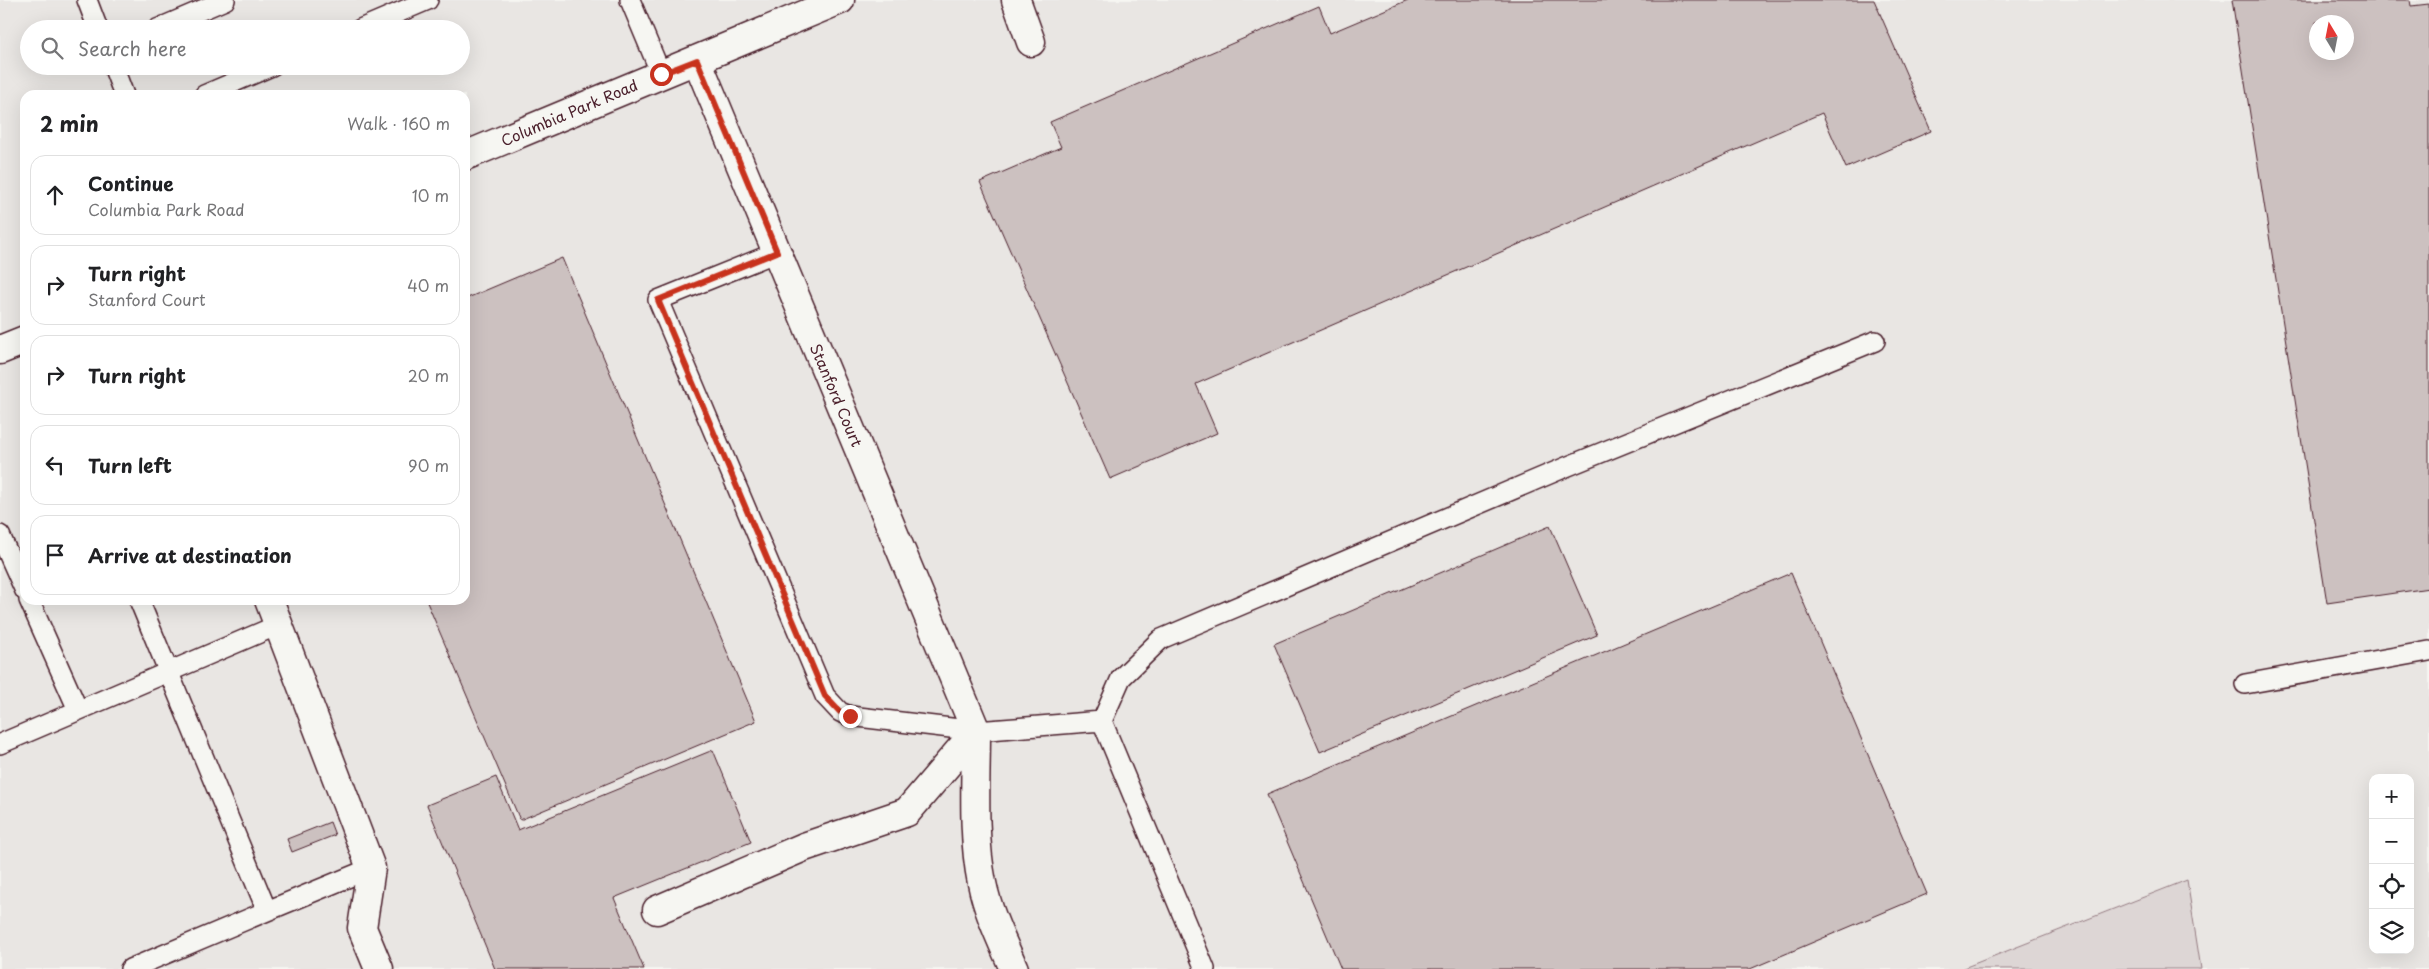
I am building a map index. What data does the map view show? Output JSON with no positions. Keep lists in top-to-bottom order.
{
  "streets": {
    "street": ["Columbia Park Road", "Stanford Court"]
  },
  "crossings": [
    ["Columbia Park Road", "Stanford Court"]
  ],
  "north": "top",
  "page": {
    "search": "Search here",
    "heading": ["2 min", "Walk · 160 m"],
    "list": [
      ["Continue", "Columbia Park Road", "10 m"],
      ["Turn right", "Stanford Court", "40 m"],
      ["Turn right", "20 m"],
      ["Turn left", "90 m"],
      "Arrive at destination"
    ],
    "map_buttons": ["+", "−"]
  }
}
